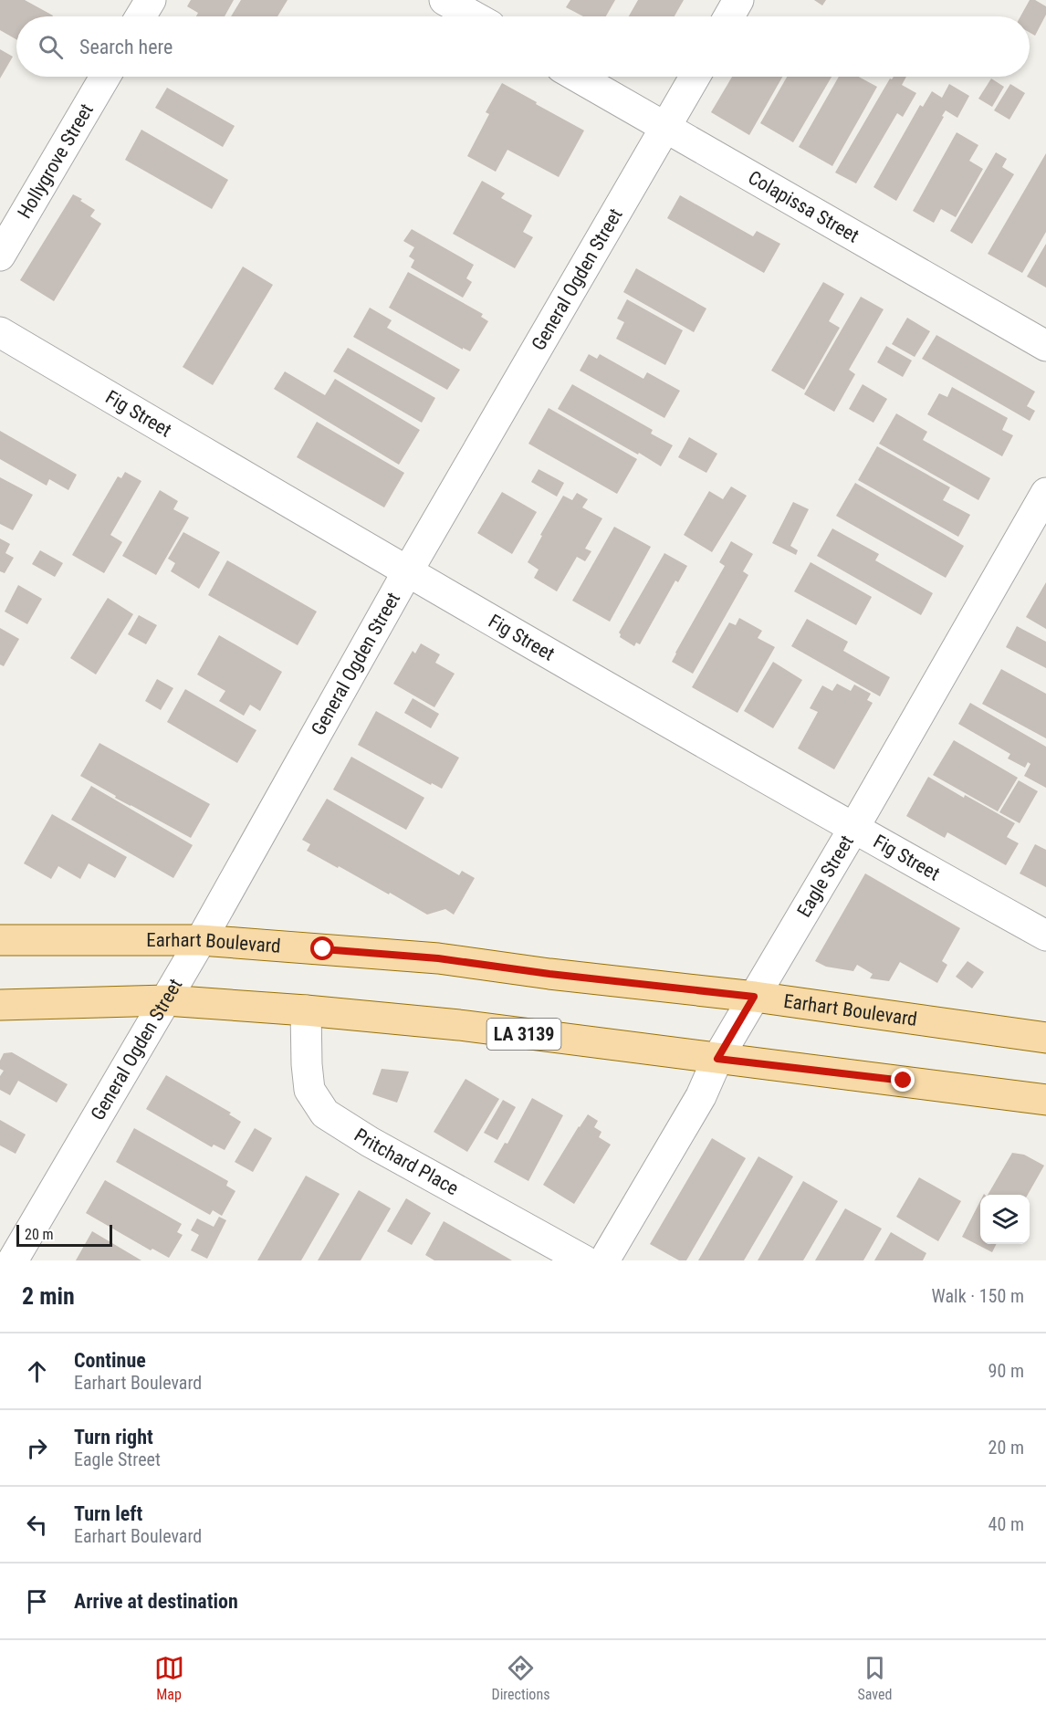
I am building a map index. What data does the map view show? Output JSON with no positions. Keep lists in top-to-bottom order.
{
  "streets": {
    "main road": ["Earhart Boulevard", "LA 3139"],
    "street": [
      "Hollygrove Street",
      "Colapissa Street",
      "General Ogden Street",
      "Fig Street",
      "Eagle Street",
      "Pritchard Place"
    ]
  },
  "crossings": [
    ["Colapissa Street", "General Ogden Street"],
    ["General Ogden Street", "Fig Street"],
    ["General Ogden Street", "Earhart Boulevard"],
    ["General Ogden Street", "LA 3139"],
    ["Fig Street", "Eagle Street"],
    ["Eagle Street", "Earhart Boulevard"],
    ["Eagle Street", "LA 3139"],
    ["LA 3139", "Pritchard Place"]
  ],
  "scale_bar": "20 m",
  "page": {
    "search": "Search here",
    "scale": "20 m",
    "heading": ["2 min", "Walk · 150 m"],
    "list": [
      ["Continue", "Earhart Boulevard", "90 m"],
      ["Turn right", "Eagle Street", "20 m"],
      ["Turn left", "Earhart Boulevard", "40 m"],
      "Arrive at destination"
    ],
    "nav": ["Map", "Directions", "Saved"]
  }
}
